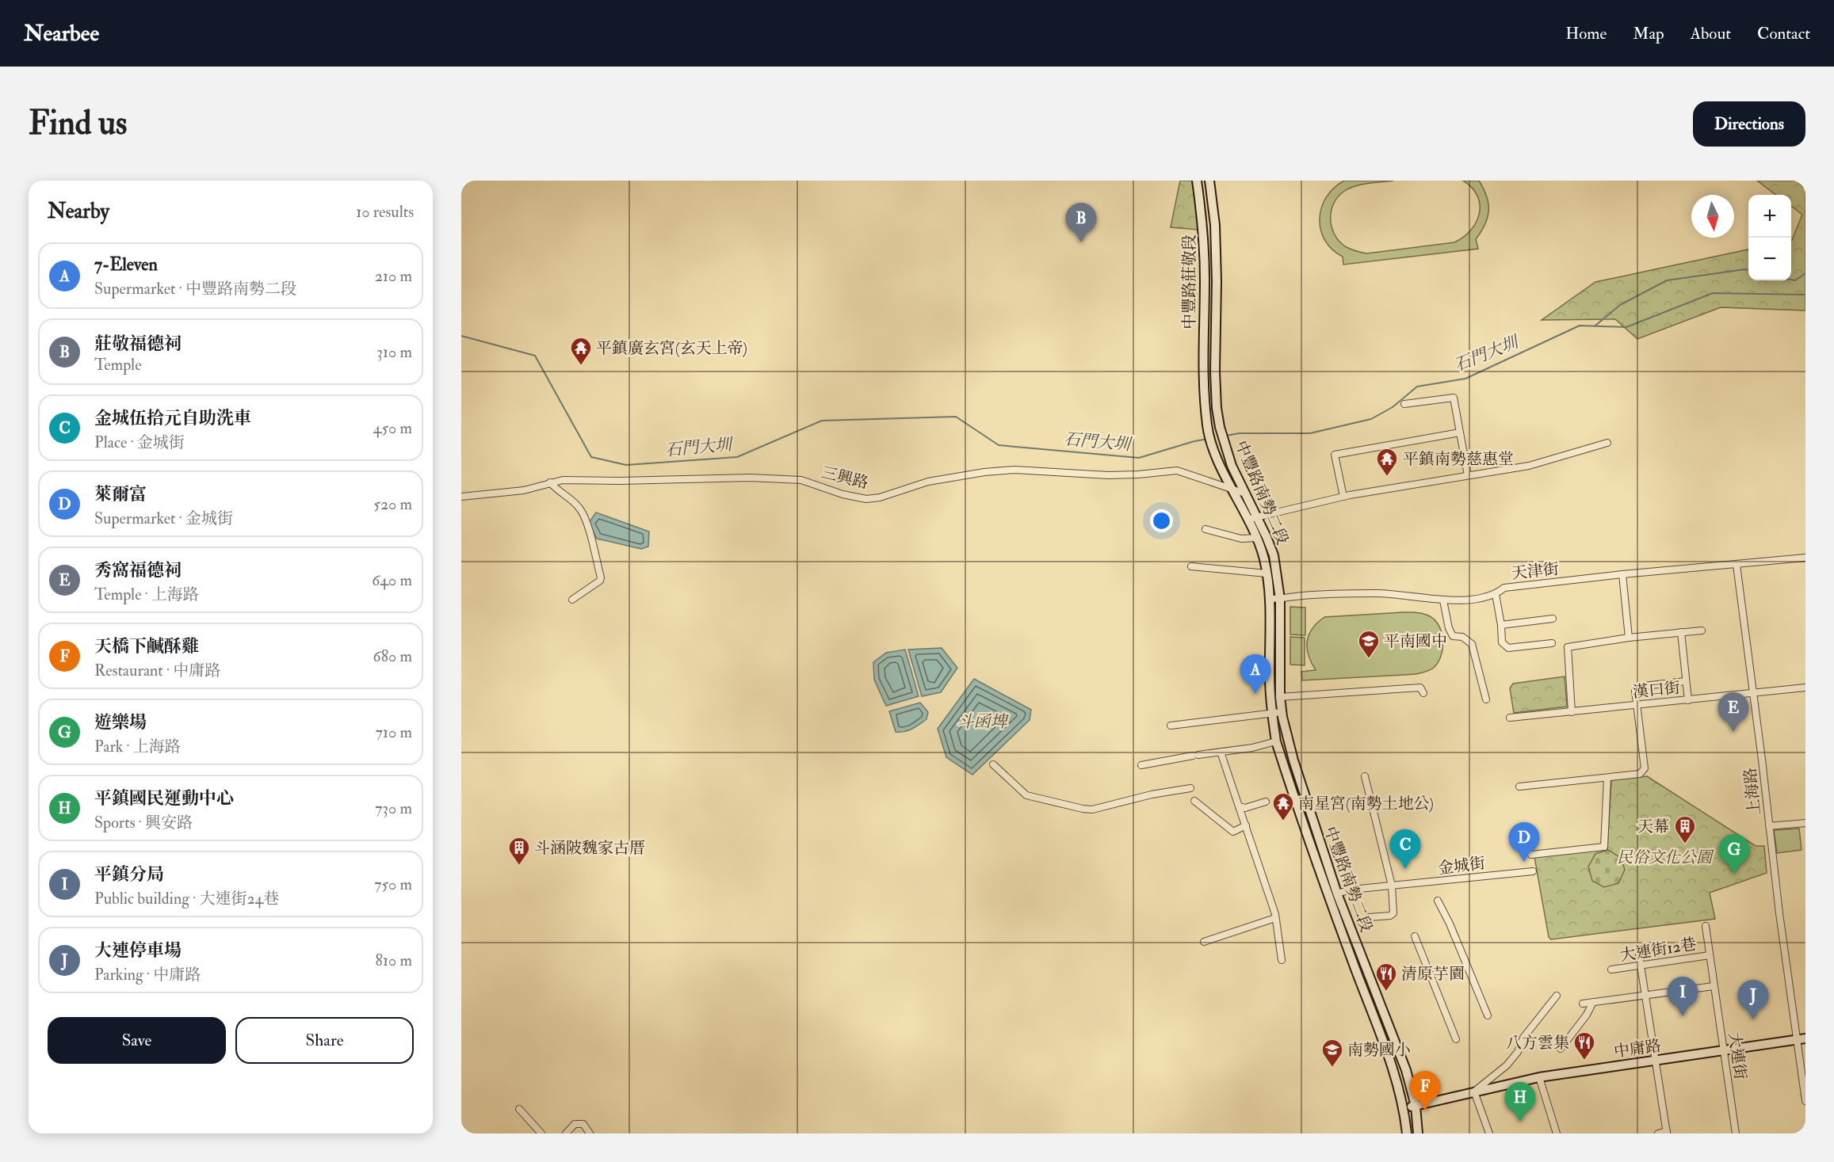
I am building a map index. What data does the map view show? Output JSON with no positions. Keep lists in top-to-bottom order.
{
  "streets": {
    "main road": ["中豐路莊敬段", "中豐路南勢二段", "中庸路"],
    "street": [
      "三興路",
      "天津街",
      "漢口街",
      "上海路",
      "金城街",
      "大連街12巷",
      "大連街"
    ]
  },
  "crossings": [
    ["中豐路莊敬段", "中豐路南勢二段"],
    ["三興路", "中豐路南勢二段"],
    ["中豐路南勢二段", "天津街"],
    ["中豐路南勢二段", "金城街"],
    ["中豐路南勢二段", "中庸路"],
    ["天津街", "上海路"],
    ["漢口街", "上海路"],
    ["上海路", "中庸路"],
    ["大連街12巷", "大連街"],
    ["中庸路", "大連街"]
  ],
  "water": ["石門大圳", "斗函埤"],
  "parks": ["民俗文化公園"],
  "places": {
    "temple": ["平鎮廣玄宮(玄天上帝)", "平鎮南勢慈惠堂", "南星宮(南勢土地公)"],
    "school or university": ["平南國中", "南勢國小"],
    "building": ["天幕", "斗涵陂魏家古厝"],
    "restaurant": ["清原芋園", "八方雲集"]
  },
  "north": "bottom",
  "page": {
    "header": "Nearbee",
    "nav": [
      "Home",
      "Map",
      "About",
      "Contact"
    ],
    "buttons": [
      "Directions",
      ["Save", "Share"]
    ],
    "title": "Find us",
    "heading": ["Nearby", "10 results"],
    "map_buttons": ["+", "−"],
    "pins": [
      "B",
      "A",
      "E",
      "D",
      "C",
      "G",
      "I",
      "J",
      "F",
      "H"
    ],
    "list": [
      {
        "mark": "A",
        "name": "7-Eleven",
        "note": "Supermarket · 中豐路南勢二段",
        "value": "210 m"
      },
      {
        "mark": "B",
        "name": "莊敬福德祠",
        "note": "Temple",
        "value": "310 m"
      },
      {
        "mark": "C",
        "name": "金城伍拾元自助洗車",
        "note": "Place · 金城街",
        "value": "450 m"
      },
      {
        "mark": "D",
        "name": "萊爾富",
        "note": "Supermarket · 金城街",
        "value": "520 m"
      },
      {
        "mark": "E",
        "name": "秀窩福德祠",
        "note": "Temple · 上海路",
        "value": "640 m"
      },
      {
        "mark": "F",
        "name": "天橋下鹹酥雞",
        "note": "Restaurant · 中庸路",
        "value": "680 m"
      },
      {
        "mark": "G",
        "name": "遊樂場",
        "note": "Park · 上海路",
        "value": "710 m"
      },
      {
        "mark": "H",
        "name": "平鎮國民運動中心",
        "note": "Sports · 興安路",
        "value": "730 m"
      },
      {
        "mark": "I",
        "name": "平鎮分局",
        "note": "Public building · 大連街24巷",
        "value": "750 m"
      },
      {
        "mark": "J",
        "name": "大連停車場",
        "note": "Parking · 中庸路",
        "value": "810 m"
      }
    ]
  }
}
